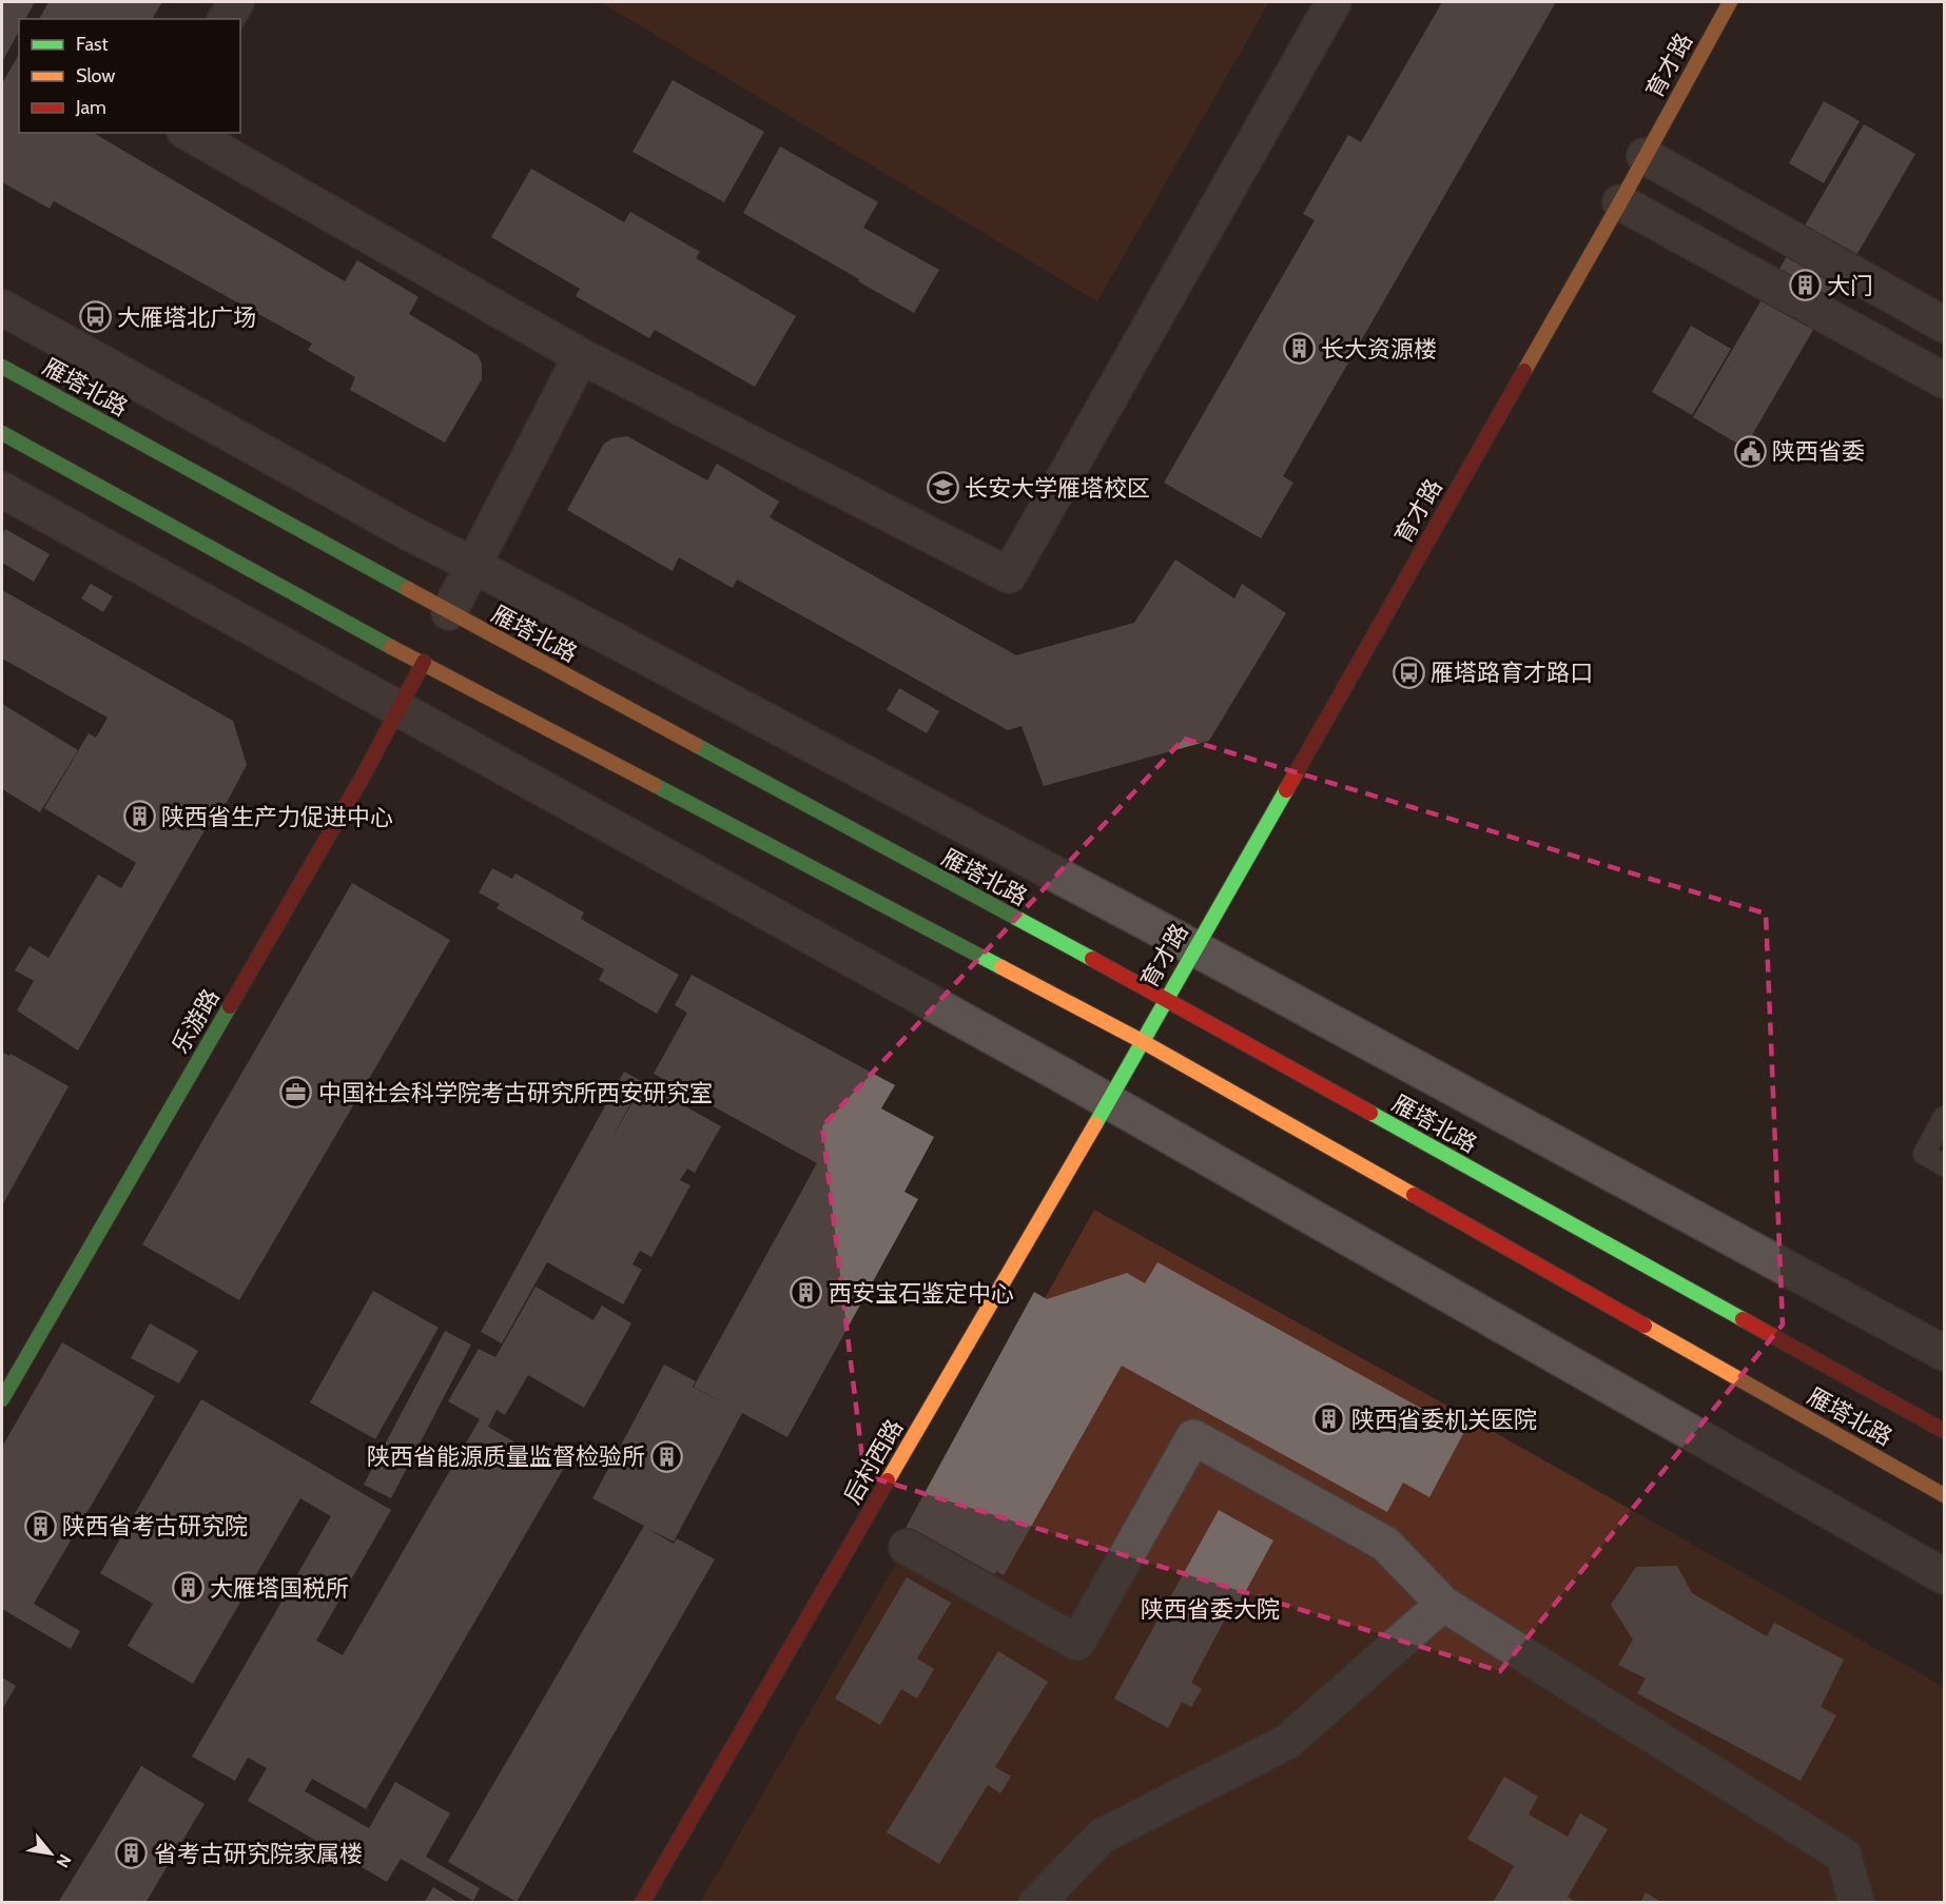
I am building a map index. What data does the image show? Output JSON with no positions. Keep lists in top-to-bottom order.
{
  "streets": {
    "main road": [
      "育才路",
      "雁塔北路",
      "乐游路",
      "后村西路"
    ]
  },
  "crossings": [
    ["育才路", "雁塔北路"],
    ["育才路", "后村西路"],
    ["雁塔北路", "乐游路"],
    ["雁塔北路", "后村西路"]
  ],
  "parks": ["陕西省委大院"],
  "places": {
    "building": [
      "大门",
      "长大资源楼",
      "陕西省生产力促进中心",
      "西安宝石鉴定中心",
      "陕西省委机关医院",
      "陕西省能源质量监督检验所",
      "陕西省考古研究院",
      "大雁塔国税所",
      "省考古研究院家属楼"
    ],
    "bus stop": ["大雁塔北广场", "雁塔路育才路口"],
    "public building": ["陕西省委"],
    "school or university": ["长安大学雁塔校区"],
    "office": ["中国社会科学院考古研究所西安研究室"]
  },
  "legend": ["Fast", "Slow", "Jam"],
  "north": "bottom right"
}
